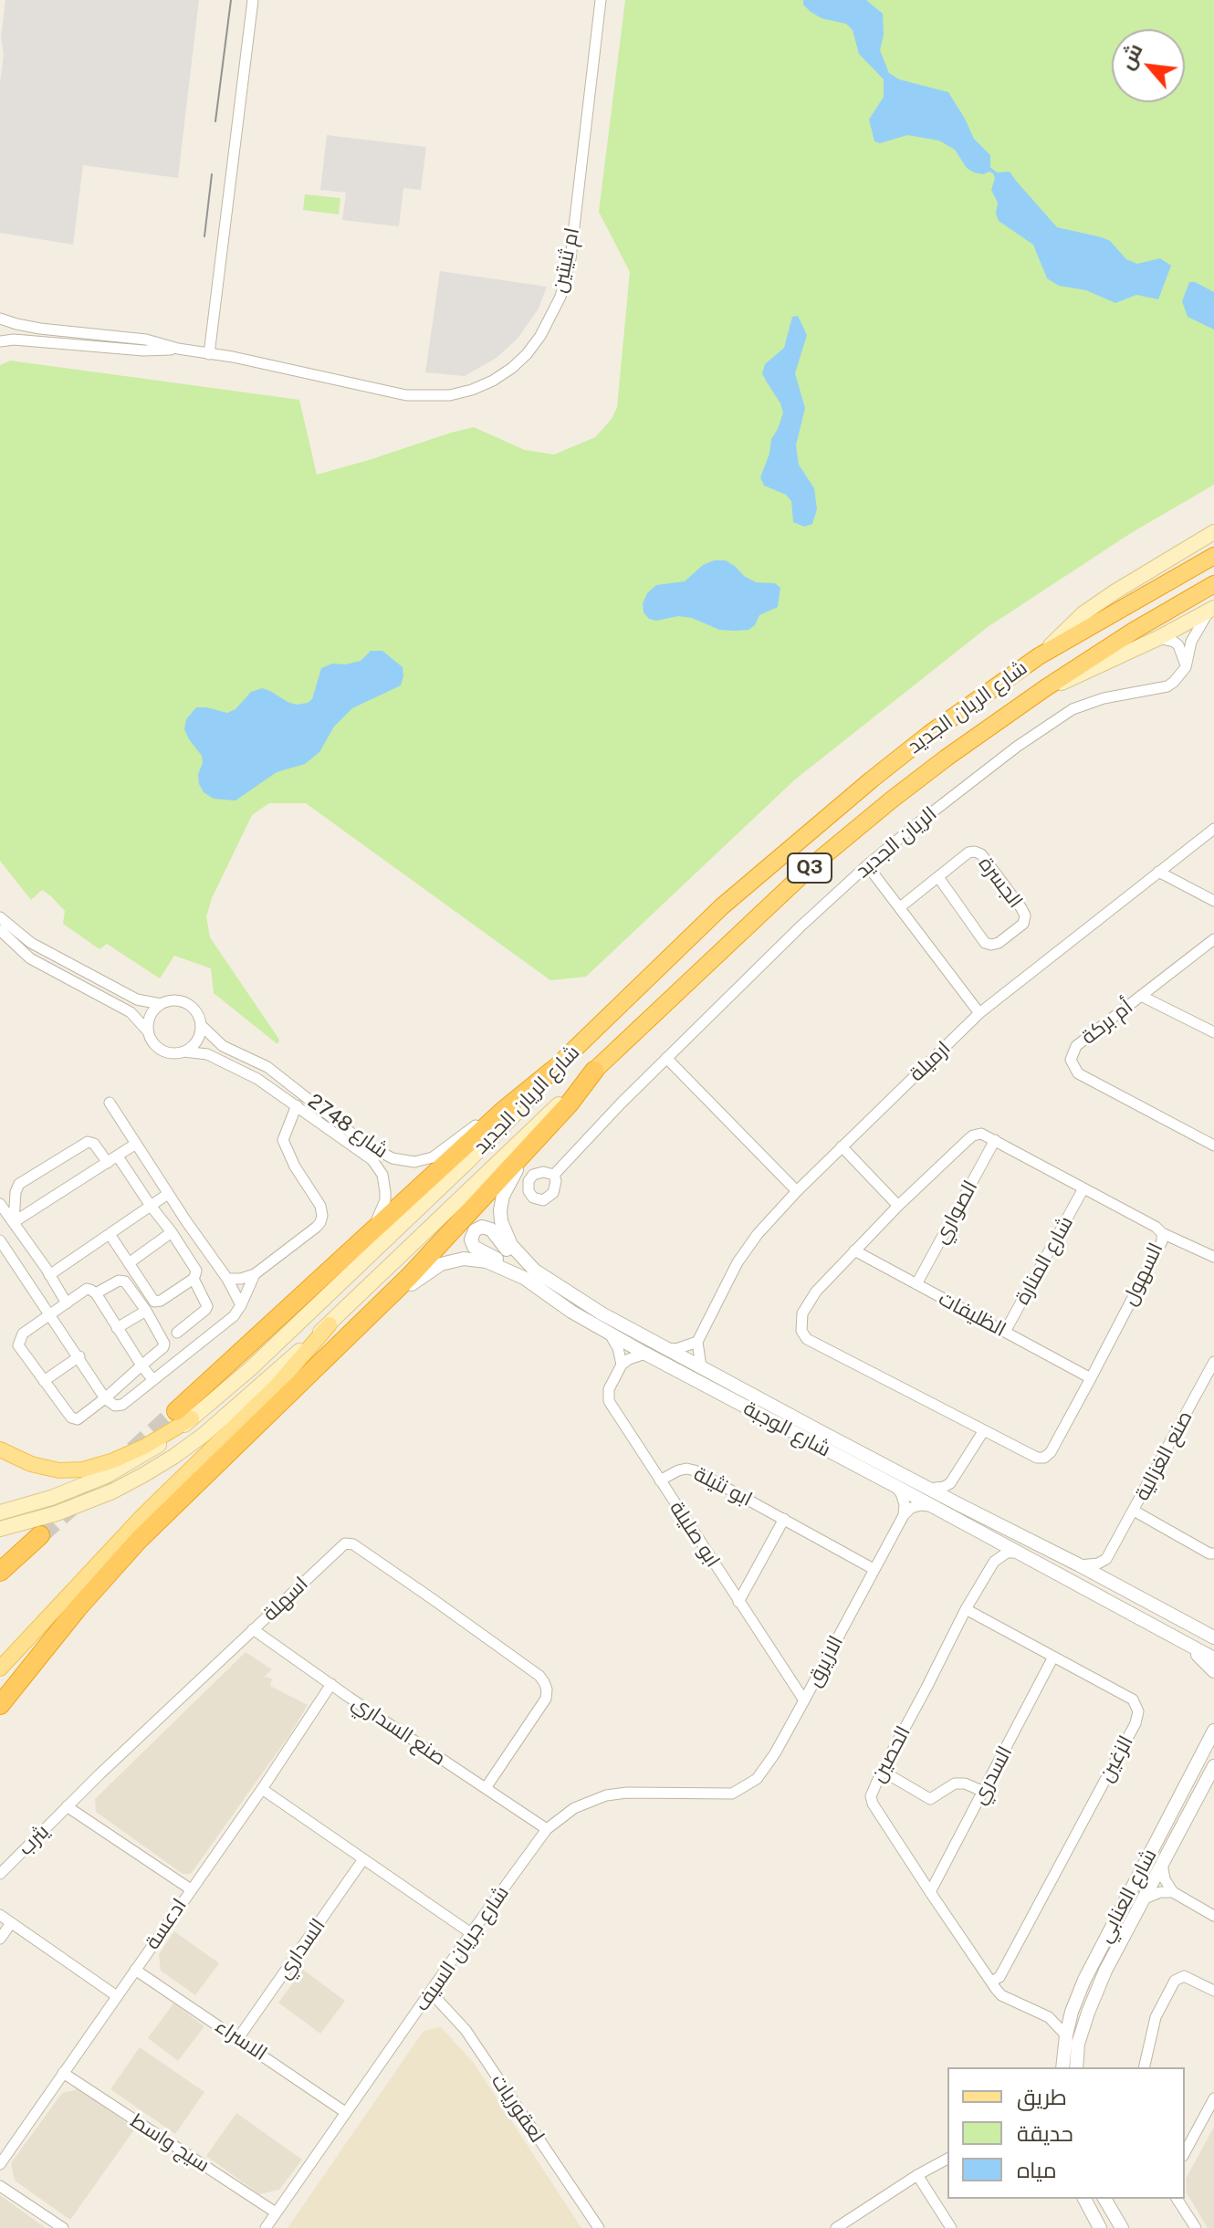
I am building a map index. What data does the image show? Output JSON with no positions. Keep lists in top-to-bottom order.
{
  "streets": {
    "highway": ["شارع الريان الجديد", "Q3"],
    "street": [
      "ام ثنيتين",
      "الريان الجديد",
      "الجسرة",
      "أم بركة",
      "ارميلة",
      "شارع 2748",
      "الصواري",
      "شارع المنارة",
      "السهول",
      "الظليفات",
      "شارع الوجبة",
      "صنع الغزالية",
      "ابو نثيلة",
      "ابو صليلة",
      "اسهلة",
      "الازيرق",
      "صنع السداري",
      "الحصين",
      "الزغين",
      "السدري",
      "يثرب",
      "شارع العنابي",
      "ادعسة",
      "السداري",
      "شارع جريان السيف",
      "الاسراء",
      "لعقوريات",
      "سيج واسط"
    ]
  },
  "crossings": [
    ["الصواري", "السهول"],
    ["الصواري", "الظليفات"],
    ["شارع المنارة", "السهول"],
    ["شارع المنارة", "الظليفات"],
    ["السهول", "الظليفات"],
    ["شارع الوجبة", "الحصين"],
    ["ابو نثيلة", "ابو صليلة"],
    ["ابو نثيلة", "الازيرق"],
    ["ابو صليلة", "الازيرق"],
    ["اسهلة", "صنع السداري"],
    ["اسهلة", "يثرب"],
    ["الازيرق", "شارع جريان السيف"],
    ["صنع السداري", "ادعسة"],
    ["صنع السداري", "شارع جريان السيف"],
    ["الحصين", "الزغين"],
    ["الحصين", "السدري"],
    ["الحصين", "شارع العنابي"],
    ["الزغين", "السدري"],
    ["ادعسة", "الاسراء"],
    ["ادعسة", "سيج واسط"],
    ["السداري", "الاسراء"],
    ["شارع جريان السيف", "الاسراء"],
    ["شارع جريان السيف", "لعقوريات"],
    ["شارع جريان السيف", "سيج واسط"]
  ],
  "legend": ["طريق", "حديقة", "مياه"],
  "north": "top left"
}
